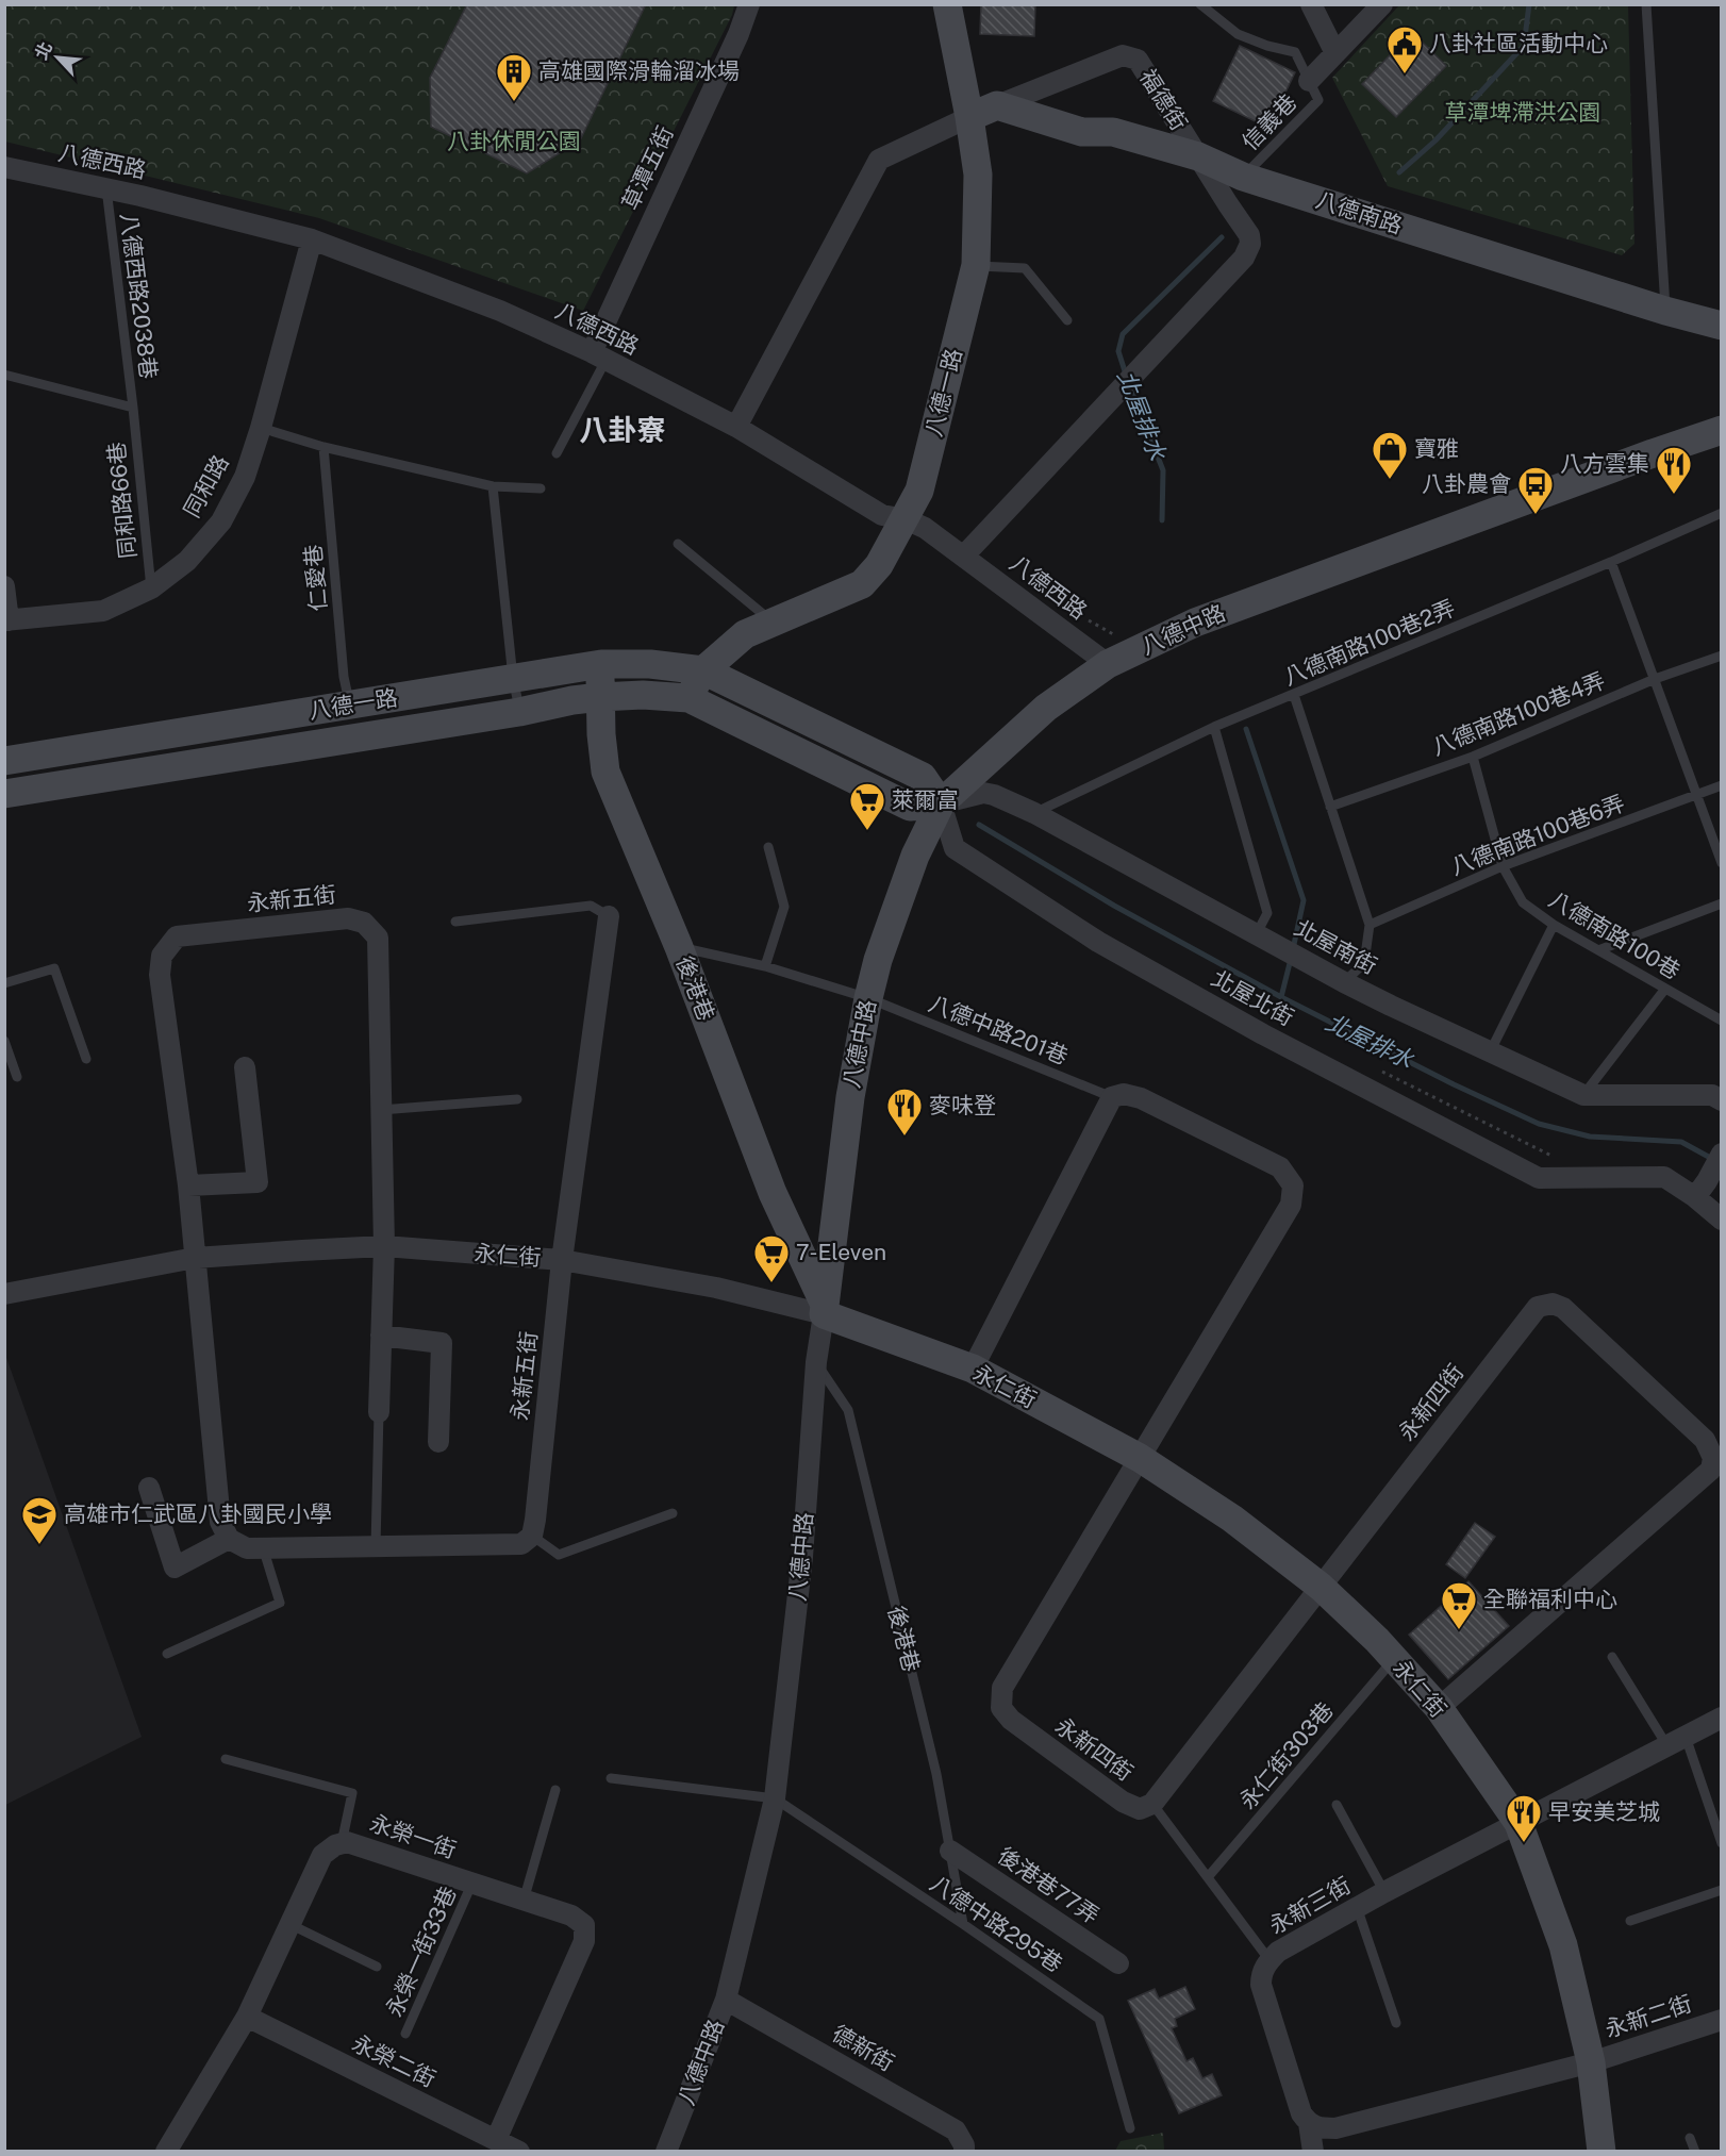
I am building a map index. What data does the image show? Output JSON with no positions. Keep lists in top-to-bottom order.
{
  "streets": {
    "street": [
      "福德街",
      "八德西路",
      "草潭五街",
      "八德南路",
      "八德一路",
      "同和路",
      "八德中路",
      "永新五街",
      "北屋南街",
      "後港巷",
      "北屋北街",
      "永仁街",
      "永新四街",
      "永榮一街",
      "後港巷77弄",
      "永新三街",
      "永新二街",
      "德新街",
      "永榮二街"
    ],
    "lane": [
      "信義巷",
      "八德西路2038巷",
      "同和路66巷",
      "仁愛巷",
      "八德南路100巷2弄",
      "八德南路100巷4弄",
      "八德南路100巷6弄",
      "八德南路100巷",
      "八德中路201巷",
      "永仁街303巷",
      "八德中路295巷",
      "永榮一街33巷"
    ]
  },
  "crossings": [
    ["福德街", "八德西路"],
    ["福德街", "八德南路"],
    ["福德街", "八德一路"],
    ["信義巷", "八德南路"],
    ["八德西路", "草潭五街"],
    ["八德西路", "八德西路2038巷"],
    ["八德西路", "八德一路"],
    ["八德西路", "同和路"],
    ["八德西路", "八德中路"],
    ["八德西路2038巷", "同和路66巷"],
    ["八德一路", "仁愛巷"],
    ["八德一路", "八德中路"],
    ["八德一路", "北屋南街"],
    ["八德一路", "後港巷"],
    ["八德一路", "北屋北街"],
    ["同和路", "同和路66巷"],
    ["八德中路", "北屋南街"],
    ["八德中路", "後港巷"],
    ["八德中路", "北屋北街"],
    ["八德中路", "八德中路201巷"],
    ["八德中路", "永仁街"],
    ["八德中路", "八德中路295巷"],
    ["八德中路", "德新街"],
    ["八德南路100巷2弄", "北屋南街"],
    ["八德南路100巷4弄", "八德南路100巷"],
    ["八德南路100巷6弄", "八德南路100巷"],
    ["永新五街", "永仁街"],
    ["北屋南街", "北屋北街"],
    ["後港巷", "八德中路201巷"],
    ["後港巷", "永仁街"],
    ["後港巷", "後港巷77弄"],
    ["後港巷", "八德中路295巷"],
    ["八德中路201巷", "永新四街"],
    ["永仁街", "永新四街"],
    ["永仁街", "永仁街303巷"],
    ["永仁街", "永新三街"],
    ["永仁街", "永新二街"],
    ["永榮一街", "永榮一街33巷"],
    ["永榮一街", "永榮二街"]
  ],
  "districts": ["八卦寮"],
  "water": ["北屋排水"],
  "parks": ["草潭埤滯洪公園", "八卦休閒公園"],
  "places": {
    "public building": ["八卦社區活動中心"],
    "building": ["高雄國際滑輪溜冰場"],
    "shop": ["寶雅"],
    "restaurant": ["八方雲集", "麥味登", "早安美芝城"],
    "bus stop": ["八卦農會"],
    "supermarket": ["萊爾富", "7-Eleven", "全聯福利中心"],
    "school or university": ["高雄市仁武區八卦國民小學"]
  },
  "north": "top left"
}
